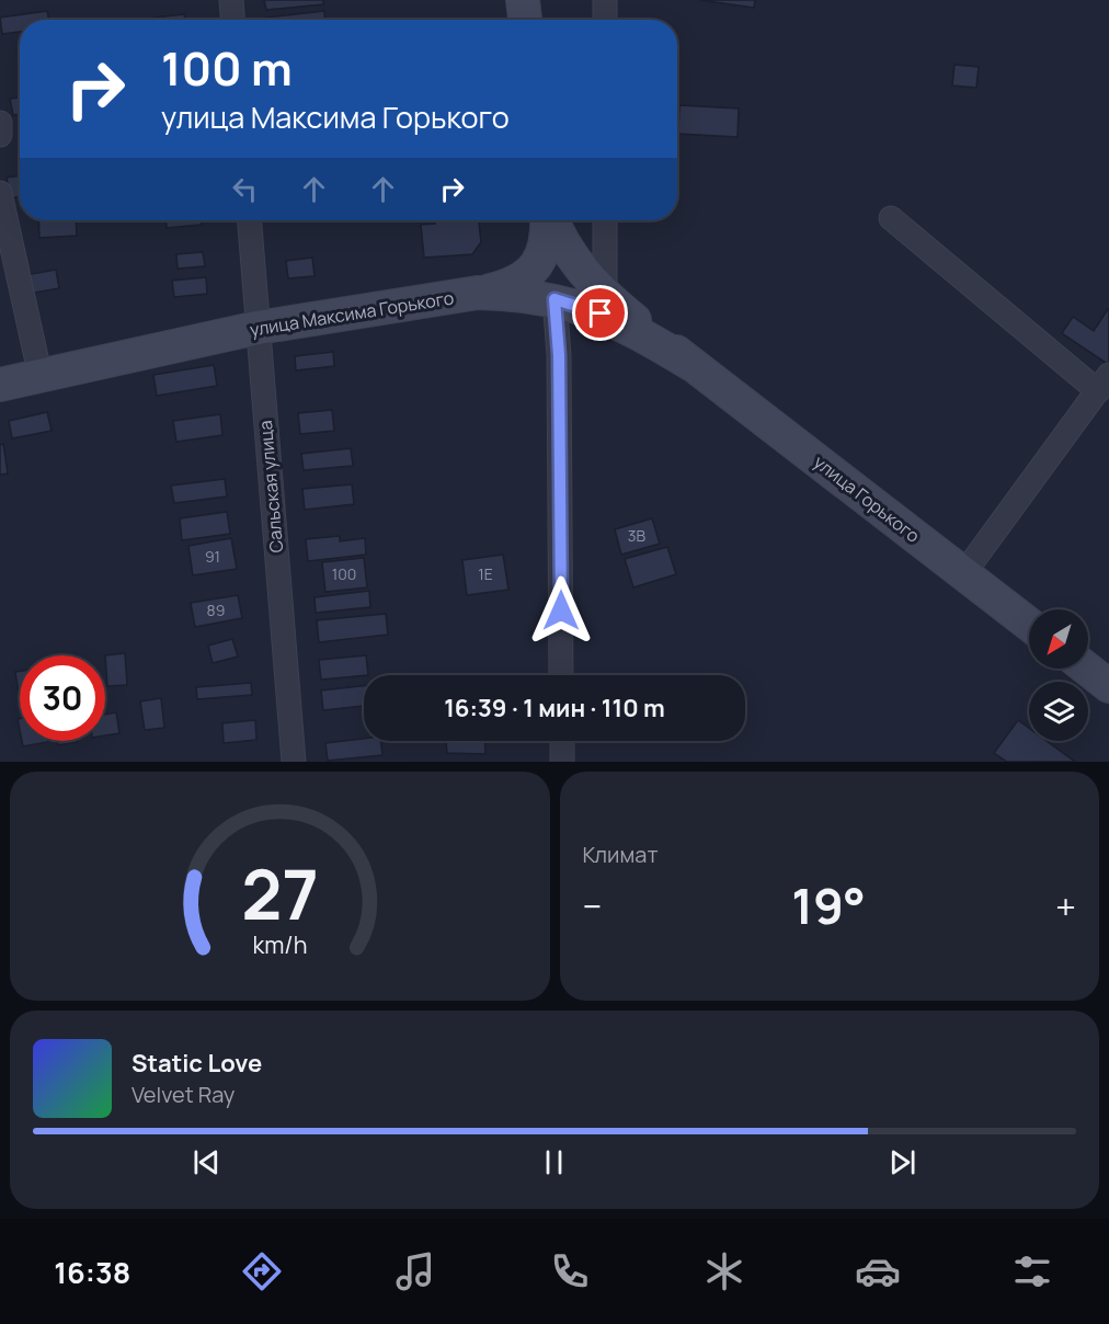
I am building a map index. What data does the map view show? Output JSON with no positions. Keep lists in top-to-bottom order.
{
  "streets": {
    "main road": ["улица Максима Горького", "улица Горького"],
    "street": ["Сальская улица"]
  },
  "crossings": [
    ["улица Максима Горького", "Сальская улица"],
    ["улица Максима Горького", "улица Горького"]
  ],
  "house_numbers": [
    "3В",
    "91",
    "100",
    "1Е",
    "89"
  ],
  "north": "bottom left",
  "page": {
    "turn": ["100 m", "улица Максима Горького"],
    "limit": "30",
    "trip": "16:39 · 1 мин · 110 m",
    "tile": "Климат",
    "heat": ["−", "19°", "+"],
    "song": ["Static Love", "Velvet Ray"],
    "tabs": "16:38",
    "gauge": ["27", "km/h"]
  }
}
